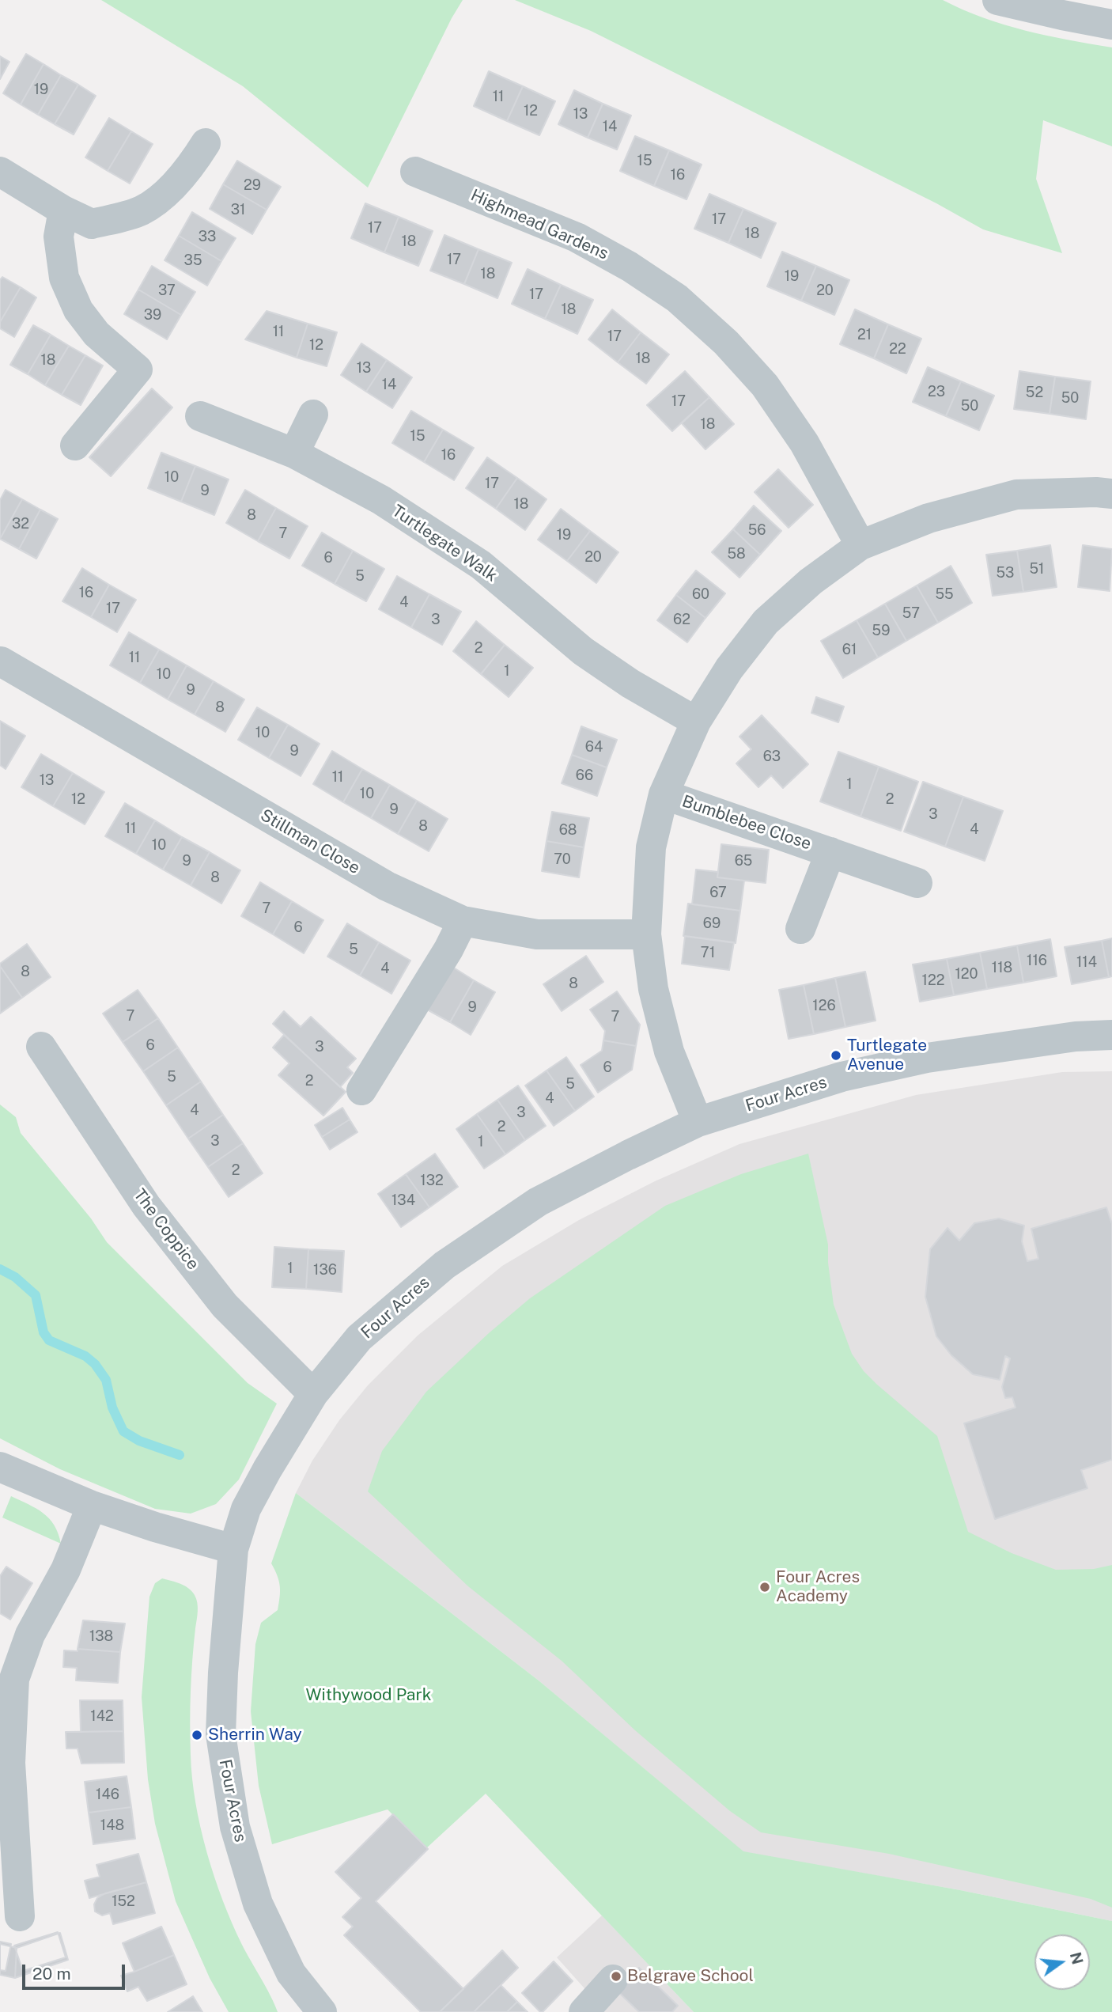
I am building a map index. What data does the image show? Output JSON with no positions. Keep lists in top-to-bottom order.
{
  "streets": {
    "street": [
      "Highmead Gardens",
      "Turtlegate Walk",
      "Bumblebee Close",
      "Stillman Close",
      "Four Acres",
      "The Coppice"
    ]
  },
  "crossings": [
    ["Four Acres", "The Coppice"]
  ],
  "parks": ["Withywood Park"],
  "places": [
    "Turtlegate Avenue",
    "Four Acres Academy",
    "Sherrin Way",
    "Belgrave School"
  ],
  "house_numbers": [
    "19",
    "11",
    "12",
    "13",
    "14",
    "15",
    "16",
    "29",
    "31",
    "17",
    "17",
    "18",
    "33",
    "18",
    "17",
    "35",
    "18",
    "19",
    "37",
    "20",
    "17",
    "18",
    "39",
    "11",
    "21",
    "17",
    "12",
    "22",
    "18",
    "18",
    "13",
    "14",
    "23",
    "52",
    "50",
    "17",
    "50",
    "18",
    "15",
    "16",
    "10",
    "17",
    "9",
    "18",
    "8",
    "32",
    "56",
    "7",
    "19",
    "58",
    "20",
    "6",
    "51",
    "53",
    "5",
    "16",
    "60",
    "55",
    "4",
    "17",
    "57",
    "3",
    "62",
    "59",
    "2",
    "61",
    "11",
    "1",
    "10",
    "9",
    "8",
    "10",
    "64",
    "9",
    "63",
    "66",
    "11",
    "13",
    "1",
    "10",
    "12",
    "2",
    "9",
    "3",
    "8",
    "11",
    "4",
    "68",
    "10",
    "70",
    "9",
    "65",
    "8",
    "67",
    "7",
    "69",
    "6",
    "5",
    "71",
    "116",
    "114",
    "118",
    "4",
    "8",
    "120",
    "122",
    "8",
    "126",
    "9",
    "7",
    "7",
    "6",
    "3",
    "6",
    "5",
    "2",
    "5",
    "4",
    "4",
    "3",
    "2",
    "3",
    "1",
    "2",
    "132",
    "134",
    "1",
    "136",
    "138",
    "142",
    "146",
    "148",
    "152"
  ],
  "scale_bar": "20 m",
  "north": "right"
}
